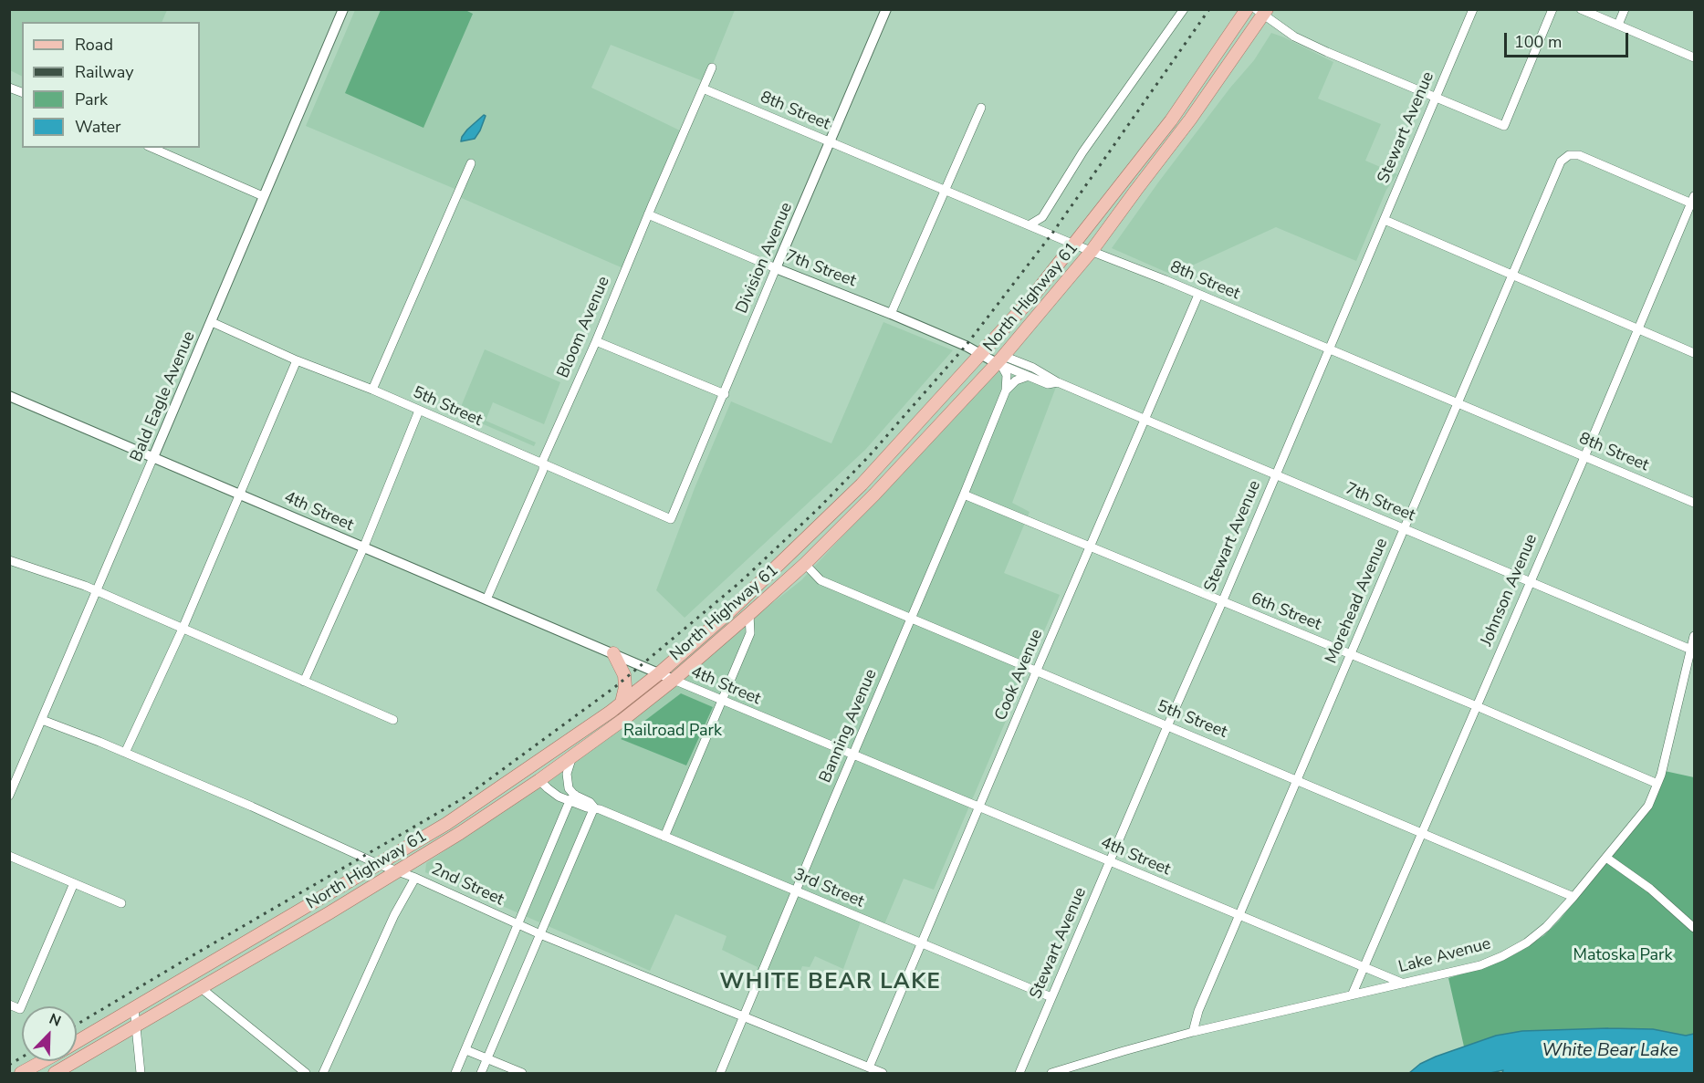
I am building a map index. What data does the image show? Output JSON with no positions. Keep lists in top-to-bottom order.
{
  "streets": {
    "main road": ["North Highway 61"],
    "street": [
      "8th Street",
      "Stewart Avenue",
      "Division Avenue",
      "7th Street",
      "Bloom Avenue",
      "Bald Eagle Avenue",
      "5th Street",
      "4th Street",
      "Johnson Avenue",
      "Morehead Avenue",
      "6th Street",
      "Cook Avenue",
      "Banning Avenue",
      "2nd Street",
      "3rd Street",
      "Lake Avenue"
    ]
  },
  "crossings": [
    ["8th Street", "Stewart Avenue"],
    ["8th Street", "Division Avenue"],
    ["8th Street", "North Highway 61"],
    ["8th Street", "Bloom Avenue"],
    ["8th Street", "Johnson Avenue"],
    ["8th Street", "Morehead Avenue"],
    ["8th Street", "Cook Avenue"],
    ["Stewart Avenue", "7th Street"],
    ["Stewart Avenue", "5th Street"],
    ["Stewart Avenue", "4th Street"],
    ["Stewart Avenue", "6th Street"],
    ["Stewart Avenue", "3rd Street"],
    ["Division Avenue", "7th Street"],
    ["Division Avenue", "5th Street"],
    ["7th Street", "North Highway 61"],
    ["7th Street", "Bloom Avenue"],
    ["7th Street", "Johnson Avenue"],
    ["7th Street", "Morehead Avenue"],
    ["7th Street", "Cook Avenue"],
    ["7th Street", "Lake Avenue"],
    ["North Highway 61", "5th Street"],
    ["North Highway 61", "4th Street"],
    ["North Highway 61", "2nd Street"],
    ["North Highway 61", "3rd Street"],
    ["Bloom Avenue", "5th Street"],
    ["Bloom Avenue", "4th Street"],
    ["Bald Eagle Avenue", "5th Street"],
    ["Bald Eagle Avenue", "4th Street"],
    ["Bald Eagle Avenue", "2nd Street"],
    ["5th Street", "Johnson Avenue"],
    ["5th Street", "Morehead Avenue"],
    ["5th Street", "Cook Avenue"],
    ["5th Street", "Banning Avenue"],
    ["5th Street", "Lake Avenue"],
    ["4th Street", "Johnson Avenue"],
    ["4th Street", "Morehead Avenue"],
    ["4th Street", "Cook Avenue"],
    ["4th Street", "Banning Avenue"],
    ["4th Street", "Lake Avenue"],
    ["Johnson Avenue", "Morehead Avenue"],
    ["Johnson Avenue", "6th Street"],
    ["Johnson Avenue", "Lake Avenue"],
    ["Morehead Avenue", "6th Street"],
    ["Morehead Avenue", "Lake Avenue"],
    ["6th Street", "Cook Avenue"],
    ["6th Street", "Banning Avenue"],
    ["6th Street", "Lake Avenue"],
    ["Cook Avenue", "2nd Street"],
    ["Cook Avenue", "3rd Street"],
    ["Banning Avenue", "2nd Street"],
    ["Banning Avenue", "3rd Street"]
  ],
  "districts": ["WHITE BEAR LAKE"],
  "water": ["White Bear Lake"],
  "parks": ["Railroad Park", "Matoska Park"],
  "legend": [
    "Road",
    "Railway",
    "Park",
    "Water"
  ],
  "scale_bar": "100 m",
  "north": "top right"
}
